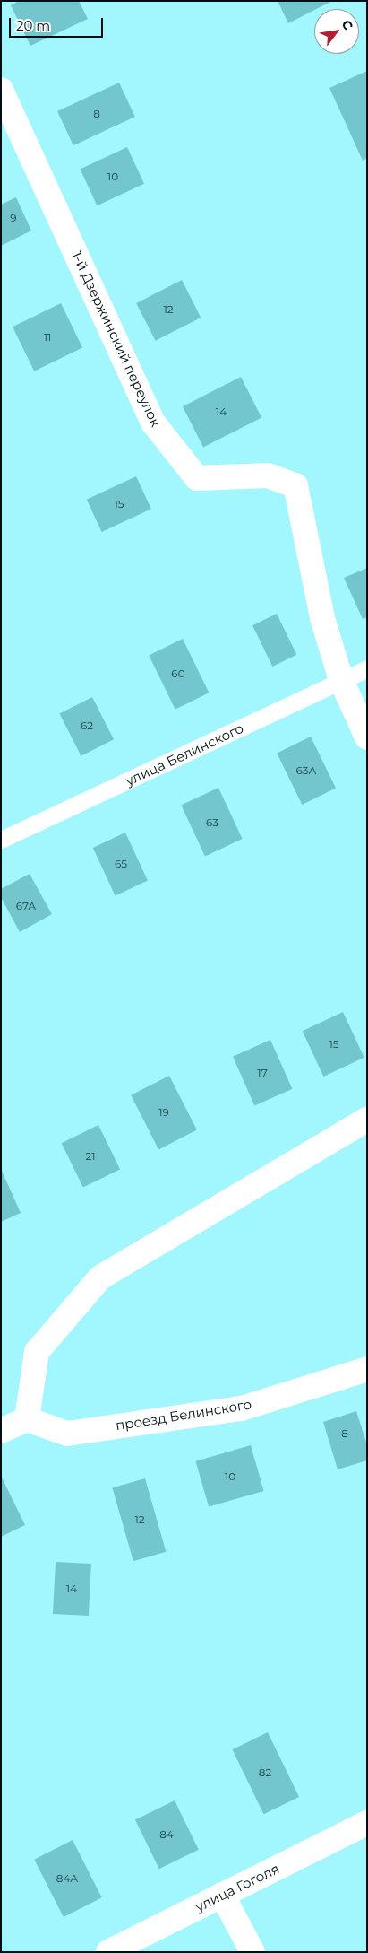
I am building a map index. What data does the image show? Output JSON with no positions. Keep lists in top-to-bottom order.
{
  "streets": {
    "street": ["1-й Дзержинский переулок", "проезд Белинского", "улица Гоголя"],
    "lane": ["улица Белинского"]
  },
  "crossings": [
    ["1-й Дзержинский переулок", "улица Белинского"]
  ],
  "house_numbers": [
    "8",
    "10",
    "9",
    "12",
    "11",
    "14",
    "15",
    "60",
    "62",
    "63А",
    "63",
    "65",
    "67А",
    "15",
    "17",
    "19",
    "21",
    "8",
    "10",
    "12",
    "14",
    "82",
    "84",
    "84А"
  ],
  "scale_bar": "20 m",
  "north": "top right"
}
